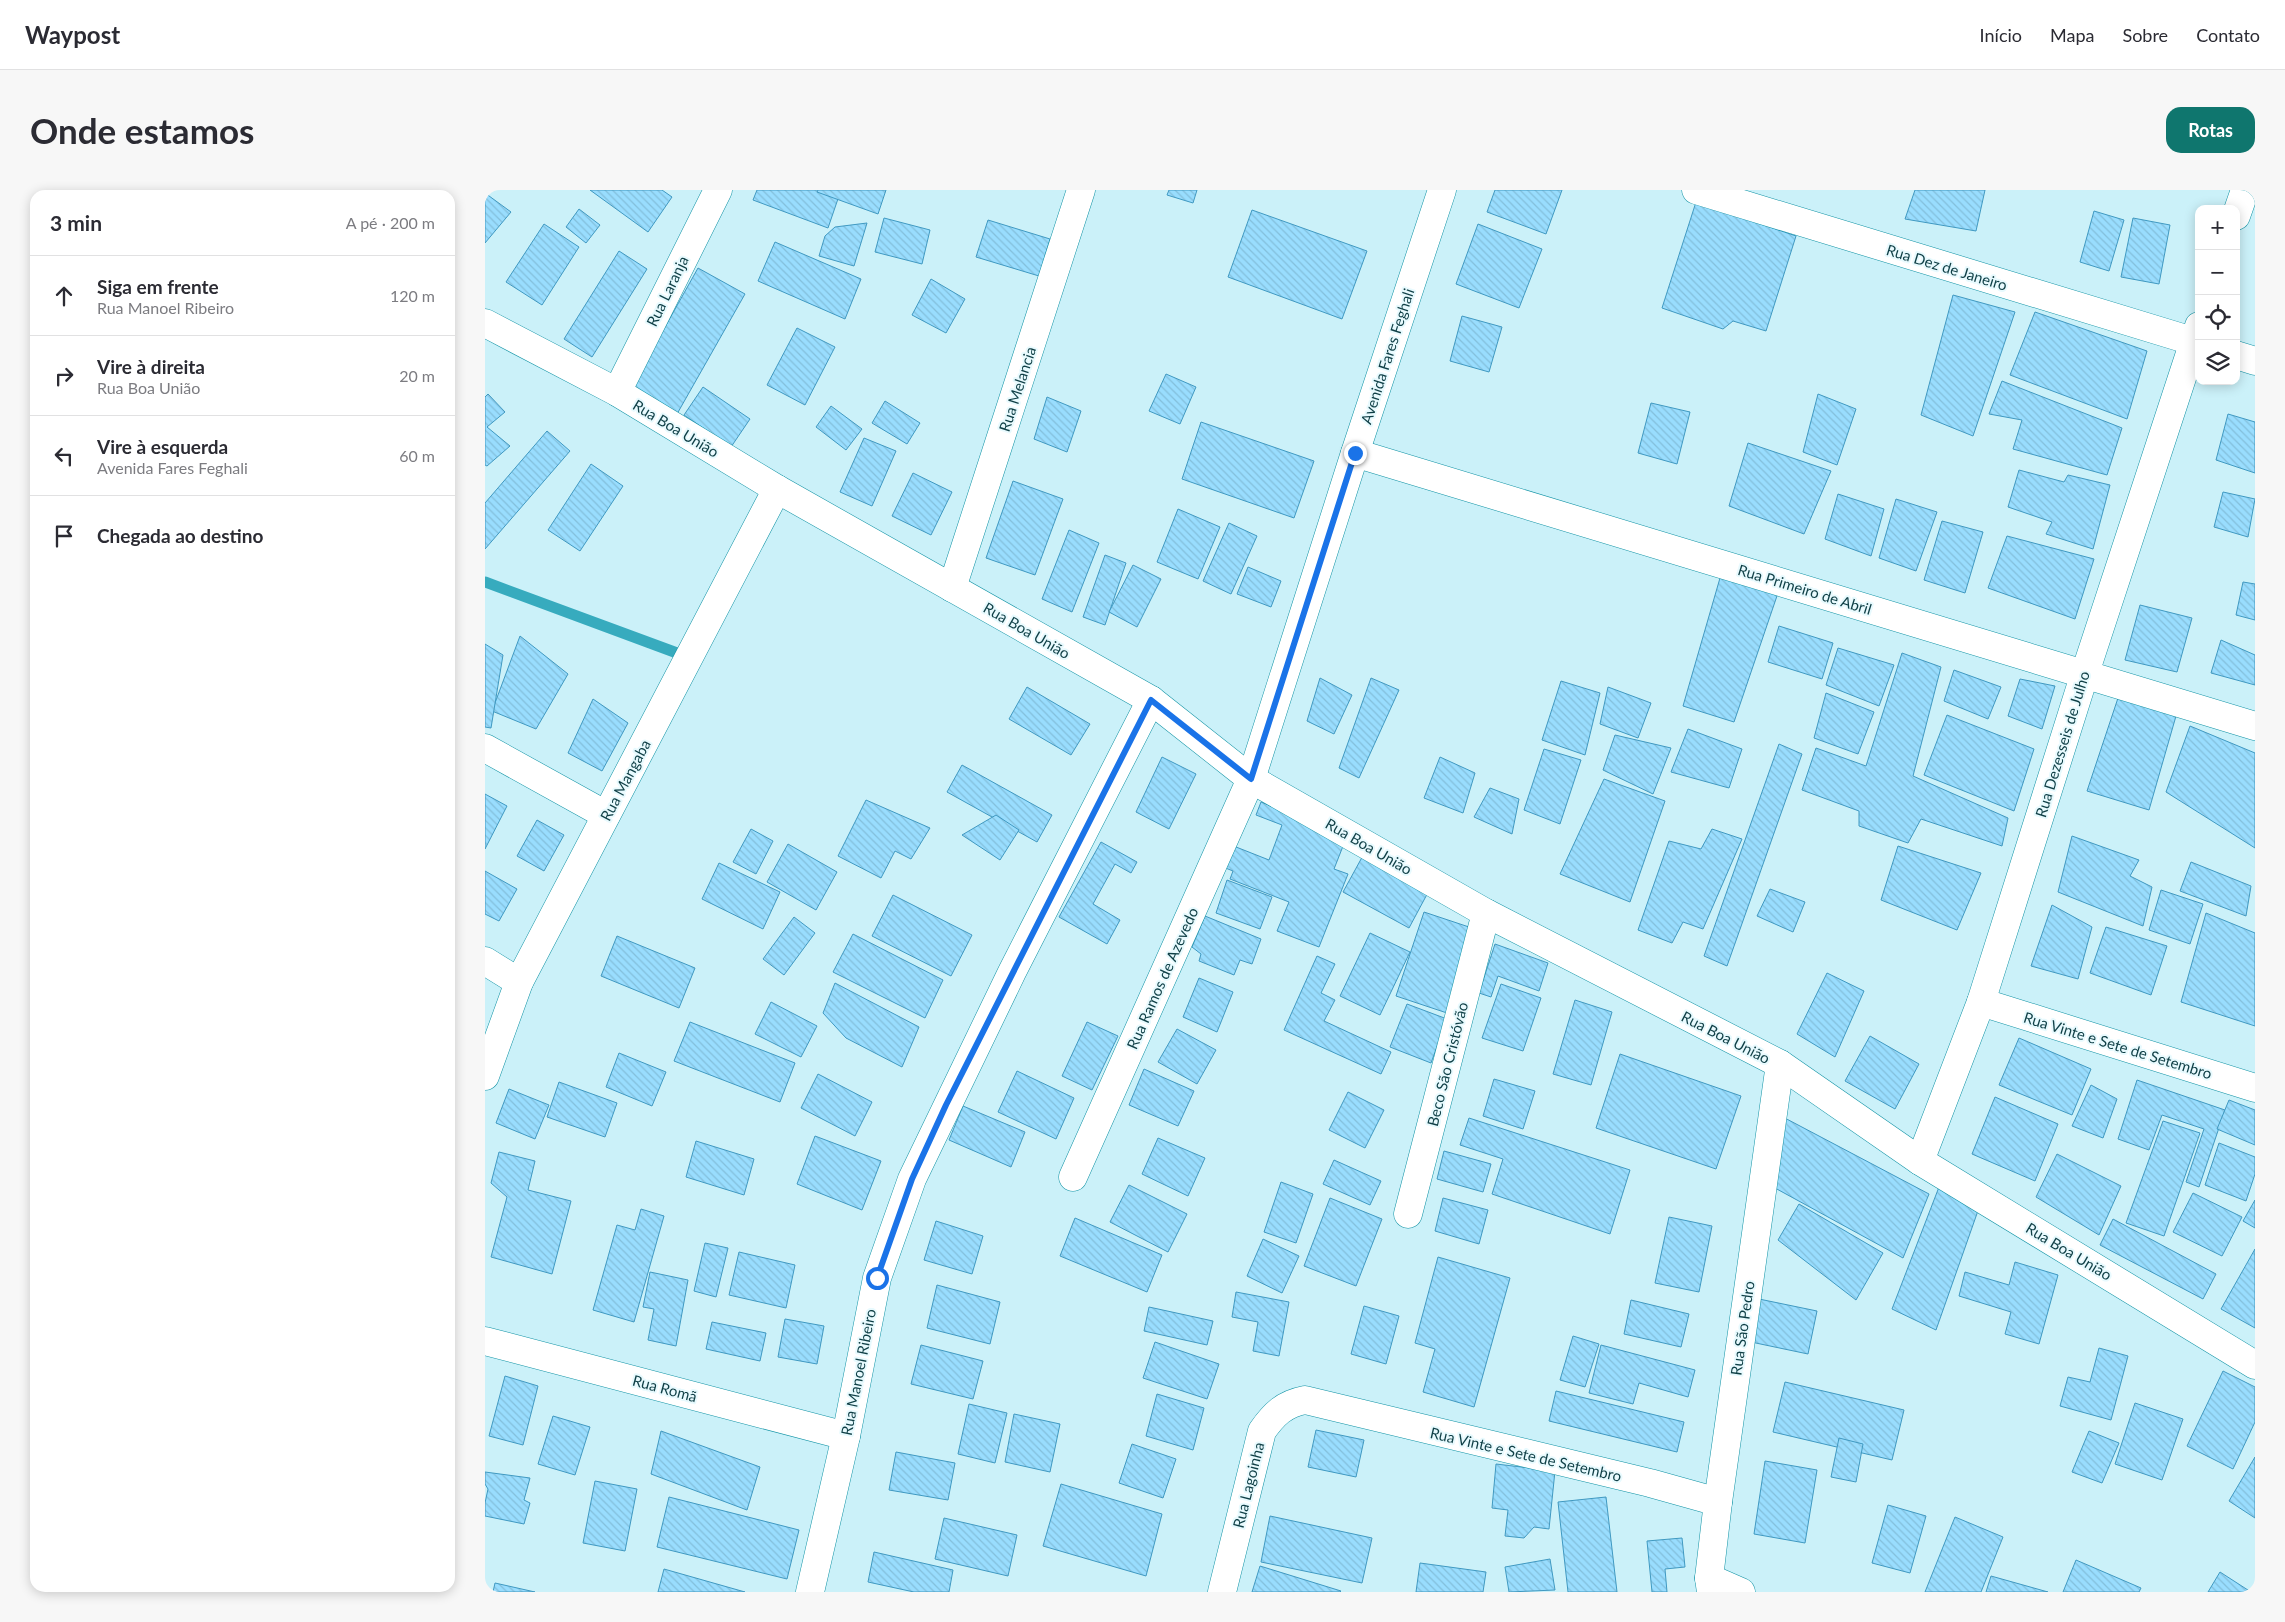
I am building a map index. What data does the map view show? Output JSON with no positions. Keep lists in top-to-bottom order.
{
  "streets": {
    "street": [
      "Rua Dez de Janeiro",
      "Rua Laranja",
      "Avenida Fares Feghali",
      "Rua Melancia",
      "Rua Boa União",
      "Rua Primeiro de Abril",
      "Rua Dezesseis de Julho",
      "Rua Mangaba",
      "Rua Ramos de Azevedo",
      "Rua Vinte e Sete de Setembro",
      "Beco São Cristóvão",
      "Rua São Pedro",
      "Rua Manoel Ribeiro",
      "Rua Romã",
      "Rua Lagoinha"
    ]
  },
  "crossings": [
    ["Rua Laranja", "Rua Boa União"],
    ["Avenida Fares Feghali", "Rua Boa União"],
    ["Avenida Fares Feghali", "Rua Primeiro de Abril"],
    ["Avenida Fares Feghali", "Rua Ramos de Azevedo"],
    ["Rua Melancia", "Rua Boa União"],
    ["Rua Boa União", "Rua Dezesseis de Julho"],
    ["Rua Boa União", "Rua Mangaba"],
    ["Rua Boa União", "Rua Ramos de Azevedo"],
    ["Rua Boa União", "Beco São Cristóvão"],
    ["Rua Boa União", "Rua São Pedro"],
    ["Rua Boa União", "Rua Manoel Ribeiro"],
    ["Rua Primeiro de Abril", "Rua Dezesseis de Julho"],
    ["Rua Dezesseis de Julho", "Rua Vinte e Sete de Setembro"],
    ["Rua Vinte e Sete de Setembro", "Rua São Pedro"],
    ["Rua Vinte e Sete de Setembro", "Rua Lagoinha"],
    ["Rua Manoel Ribeiro", "Rua Romã"]
  ],
  "page": {
    "header": "Waypost",
    "nav": [
      "Início",
      "Mapa",
      "Sobre",
      "Contato"
    ],
    "buttons": "Rotas",
    "title": "Onde estamos",
    "heading": ["3 min", "A pé · 200 m"],
    "map_buttons": ["+", "−"],
    "list": [
      ["Siga em frente", "Rua Manoel Ribeiro", "120 m"],
      ["Vire à direita", "Rua Boa União", "20 m"],
      ["Vire à esquerda", "Avenida Fares Feghali", "60 m"],
      "Chegada ao destino"
    ]
  }
}
